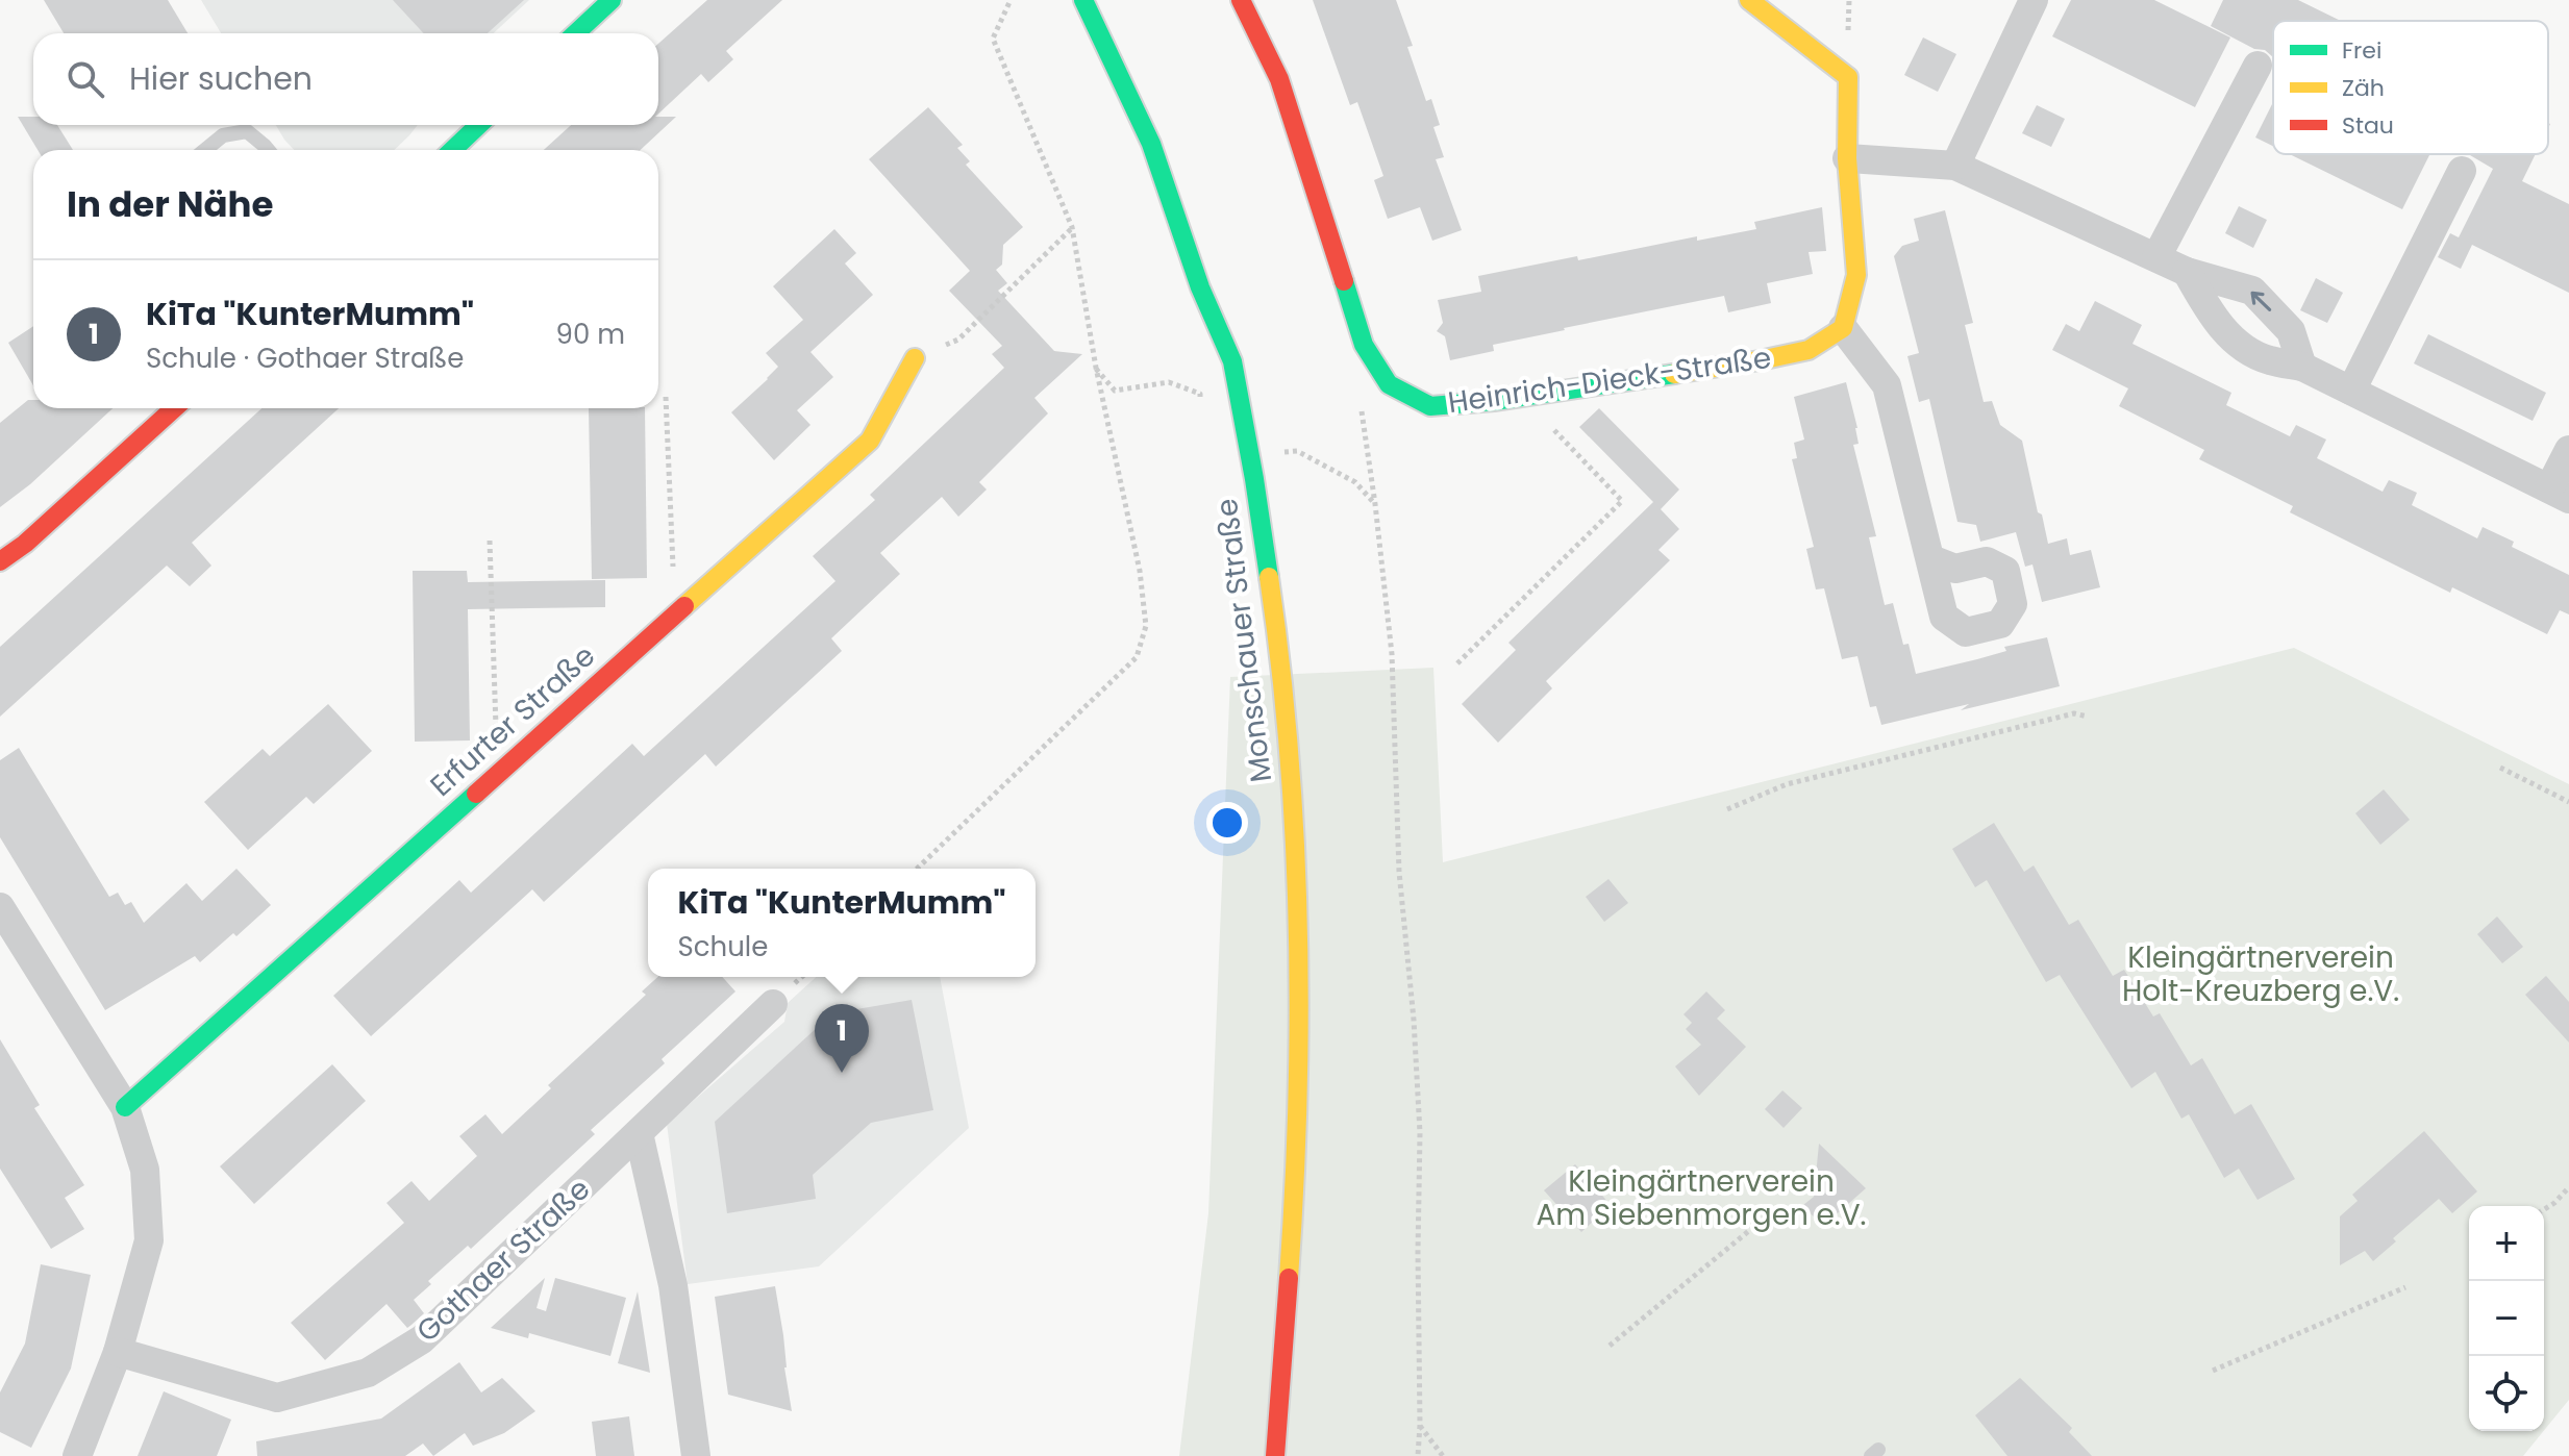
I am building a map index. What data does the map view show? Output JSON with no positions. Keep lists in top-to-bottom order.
{
  "streets": {
    "street": [
      "Heinrich-Dieck-Straße",
      "Monschauer Straße",
      "Erfurter Straße",
      "Gothaer Straße"
    ]
  },
  "parks": ["Kleingärtnerverein Holt-Kreuzberg e.V.", "Kleingärtnerverein Am Siebenmorgen e.V."],
  "legend": ["Frei", "Zäh", "Stau"],
  "page": {
    "search": "Hier suchen",
    "heading": "In der Nähe",
    "list": [
      {
        "mark": "1",
        "name": "KiTa \"KunterMumm\"",
        "note": "Schule · Gothaer Straße",
        "value": "90 m"
      }
    ],
    "popup": ["KiTa \"KunterMumm\"", "Schule"],
    "pins": "1",
    "map_buttons": ["+", "−"]
  }
}
